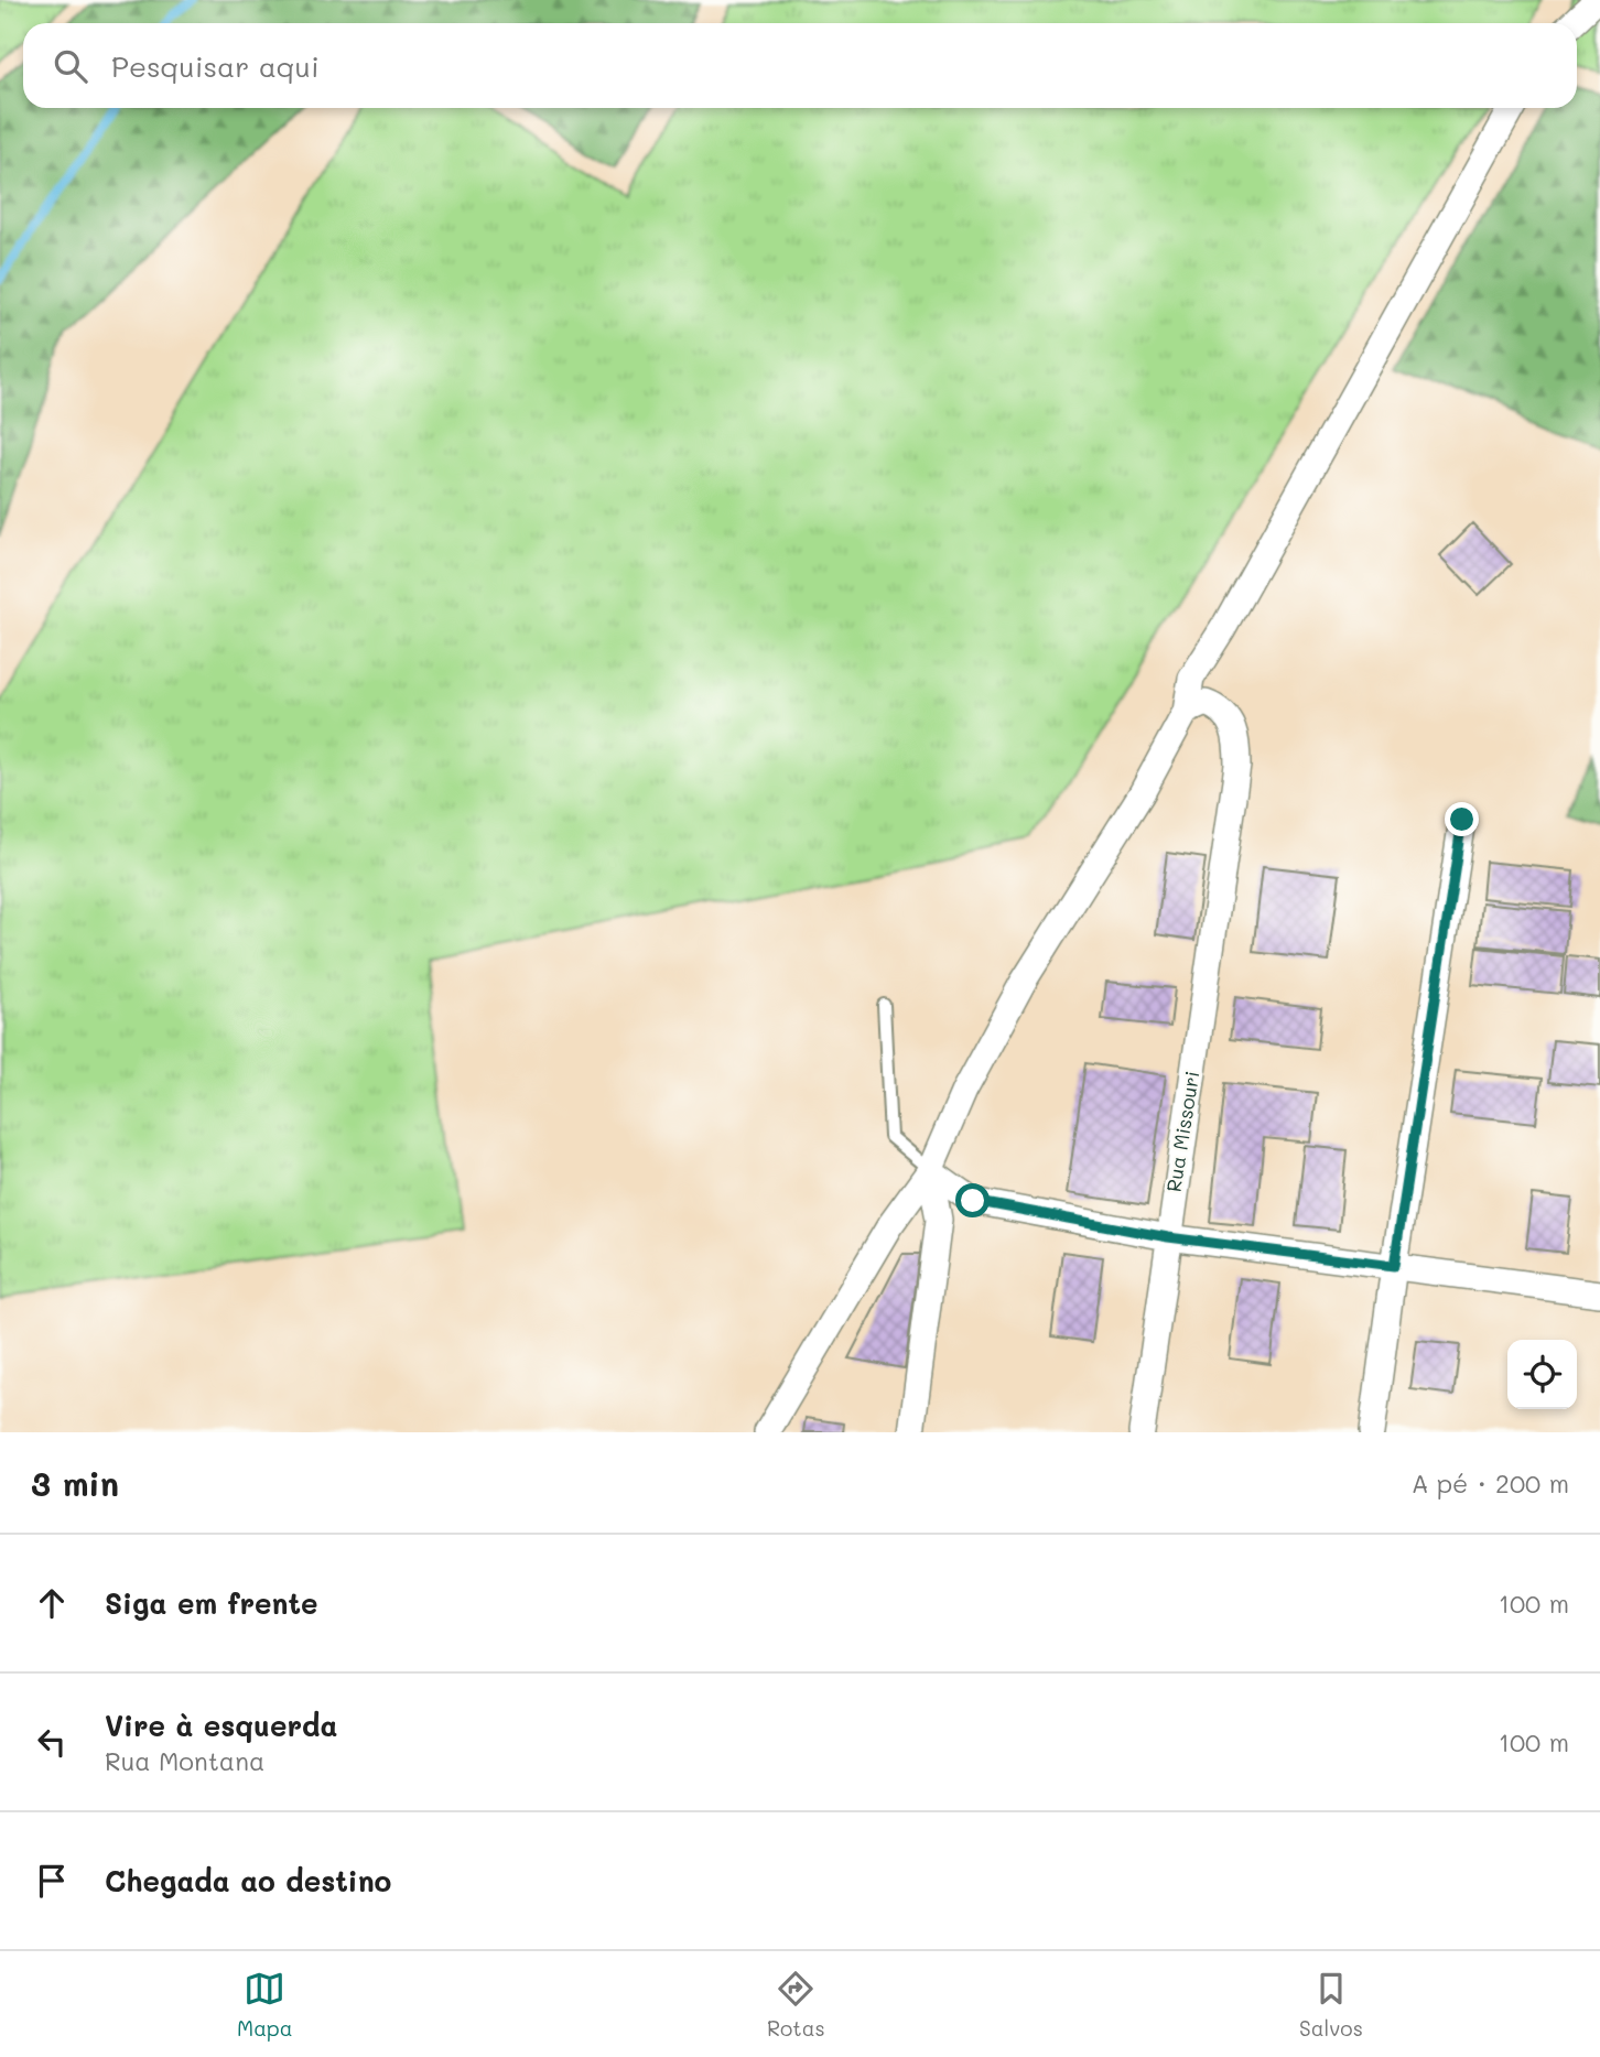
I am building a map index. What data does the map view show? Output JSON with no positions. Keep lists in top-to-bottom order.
{
  "streets": {
    "street": ["Rua Missouri"]
  },
  "page": {
    "search": "Pesquisar aqui",
    "heading": ["3 min", "A pé · 200 m"],
    "list": [
      ["Siga em frente", "100 m"],
      ["Vire à esquerda", "Rua Montana", "100 m"],
      "Chegada ao destino"
    ],
    "nav": ["Mapa", "Rotas", "Salvos"]
  }
}
